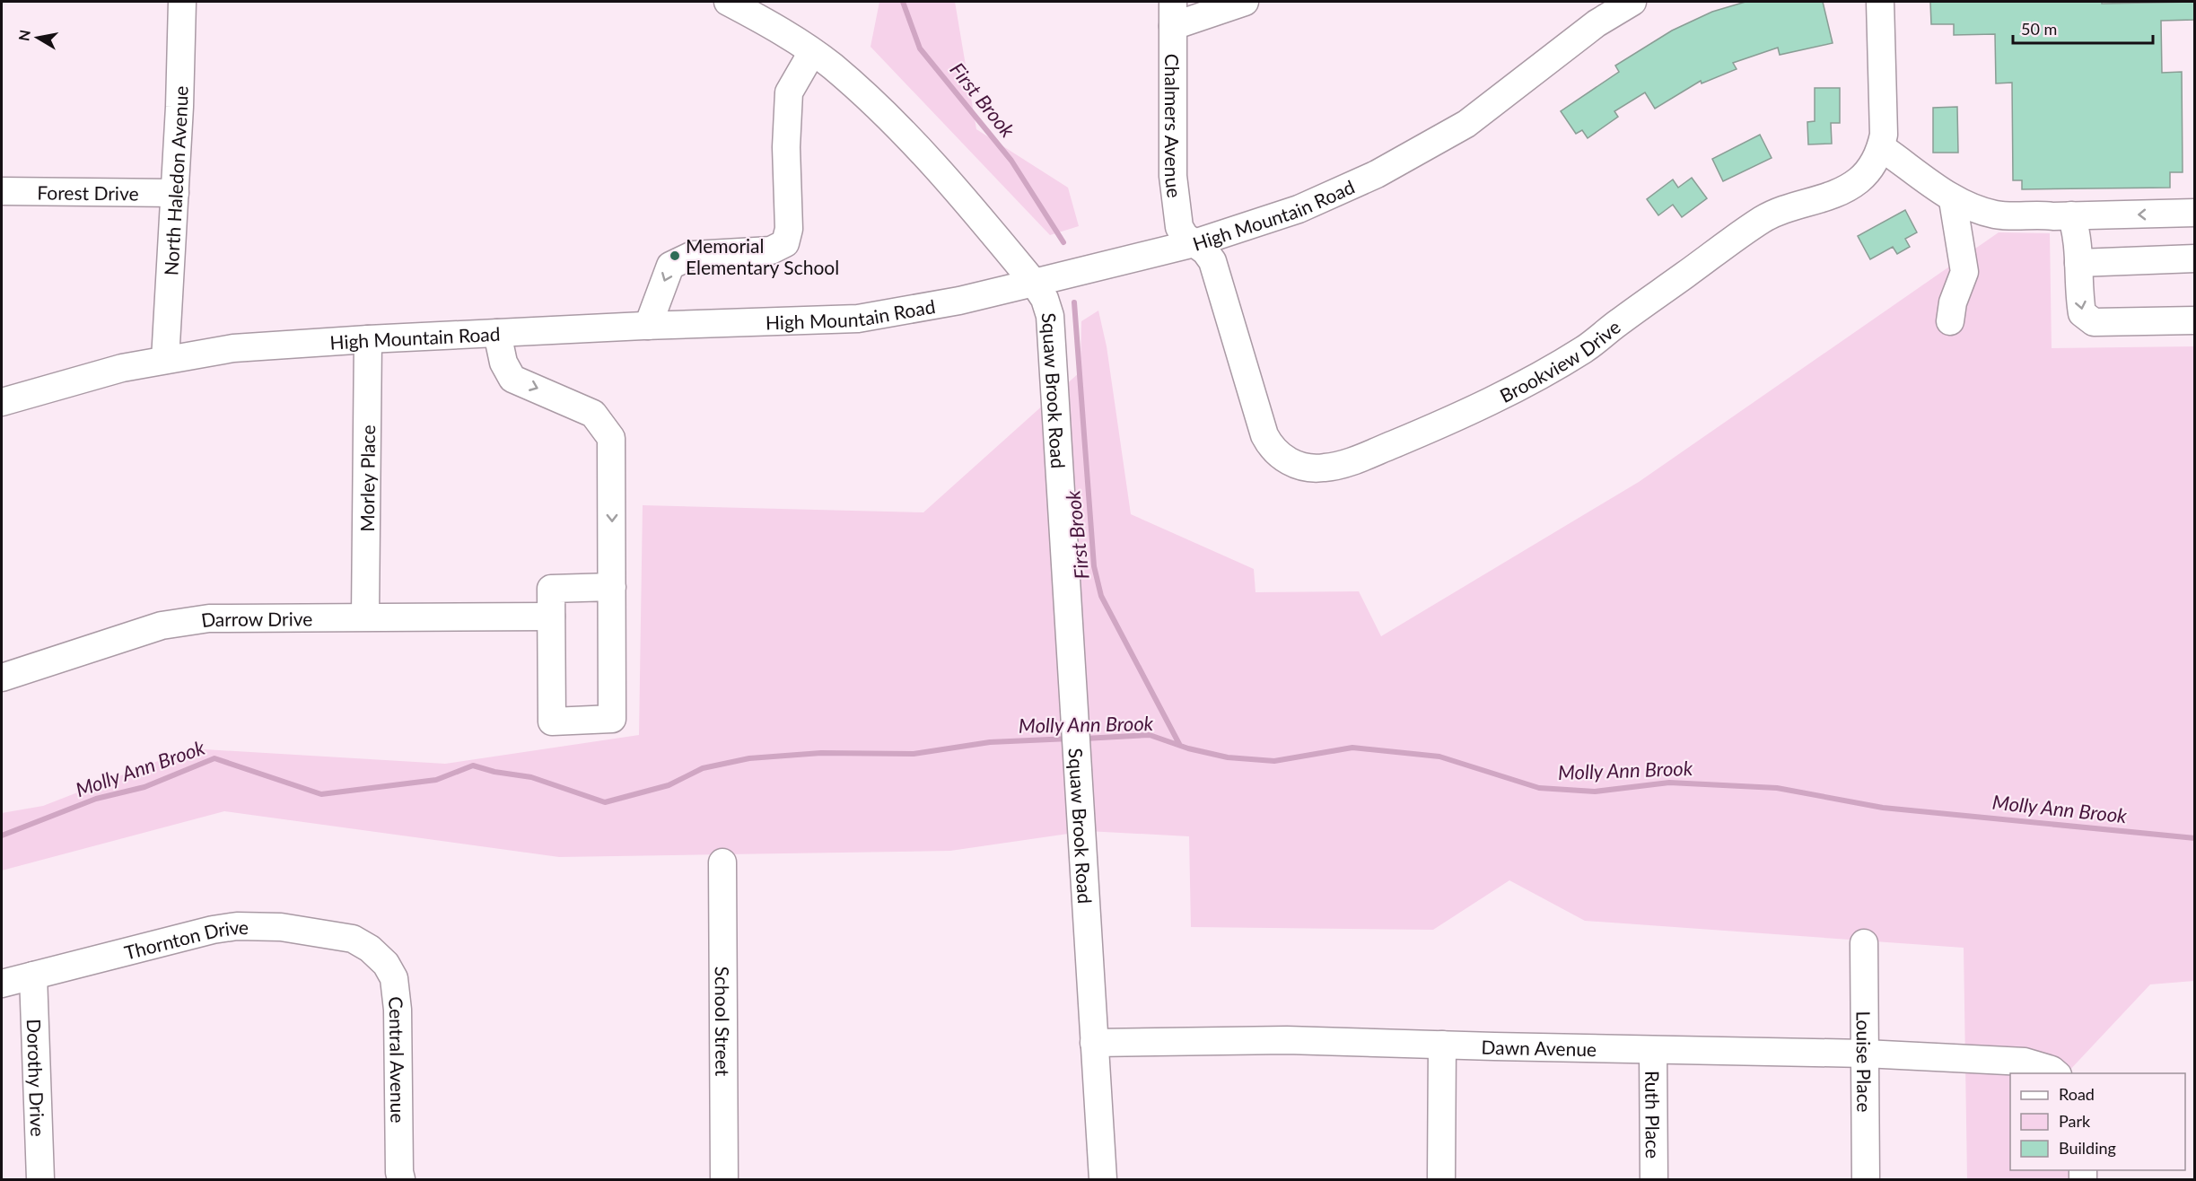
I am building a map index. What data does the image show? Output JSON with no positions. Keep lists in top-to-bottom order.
{
  "streets": {
    "street": [
      "Chalmers Avenue",
      "North Haledon Avenue",
      "Forest Drive",
      "High Mountain Road",
      "Brookview Drive",
      "Squaw Brook Road",
      "Morley Place",
      "Darrow Drive",
      "Thornton Drive",
      "School Street",
      "Dawn Avenue",
      "Central Avenue",
      "Louise Place",
      "Dorothy Drive",
      "Ruth Place"
    ]
  },
  "crossings": [
    ["Chalmers Avenue", "High Mountain Road"],
    ["Chalmers Avenue", "Brookview Drive"],
    ["North Haledon Avenue", "Forest Drive"],
    ["North Haledon Avenue", "High Mountain Road"],
    ["High Mountain Road", "Brookview Drive"],
    ["High Mountain Road", "Squaw Brook Road"],
    ["High Mountain Road", "Morley Place"],
    ["Squaw Brook Road", "Dawn Avenue"],
    ["Morley Place", "Darrow Drive"],
    ["Thornton Drive", "Central Avenue"],
    ["Thornton Drive", "Dorothy Drive"],
    ["Dawn Avenue", "Louise Place"],
    ["Dawn Avenue", "Ruth Place"]
  ],
  "water": ["First Brook", "Molly Ann Brook"],
  "places": ["Memorial Elementary School"],
  "legend": ["Road", "Park", "Building"],
  "scale_bar": "50 m",
  "north": "left"
}
